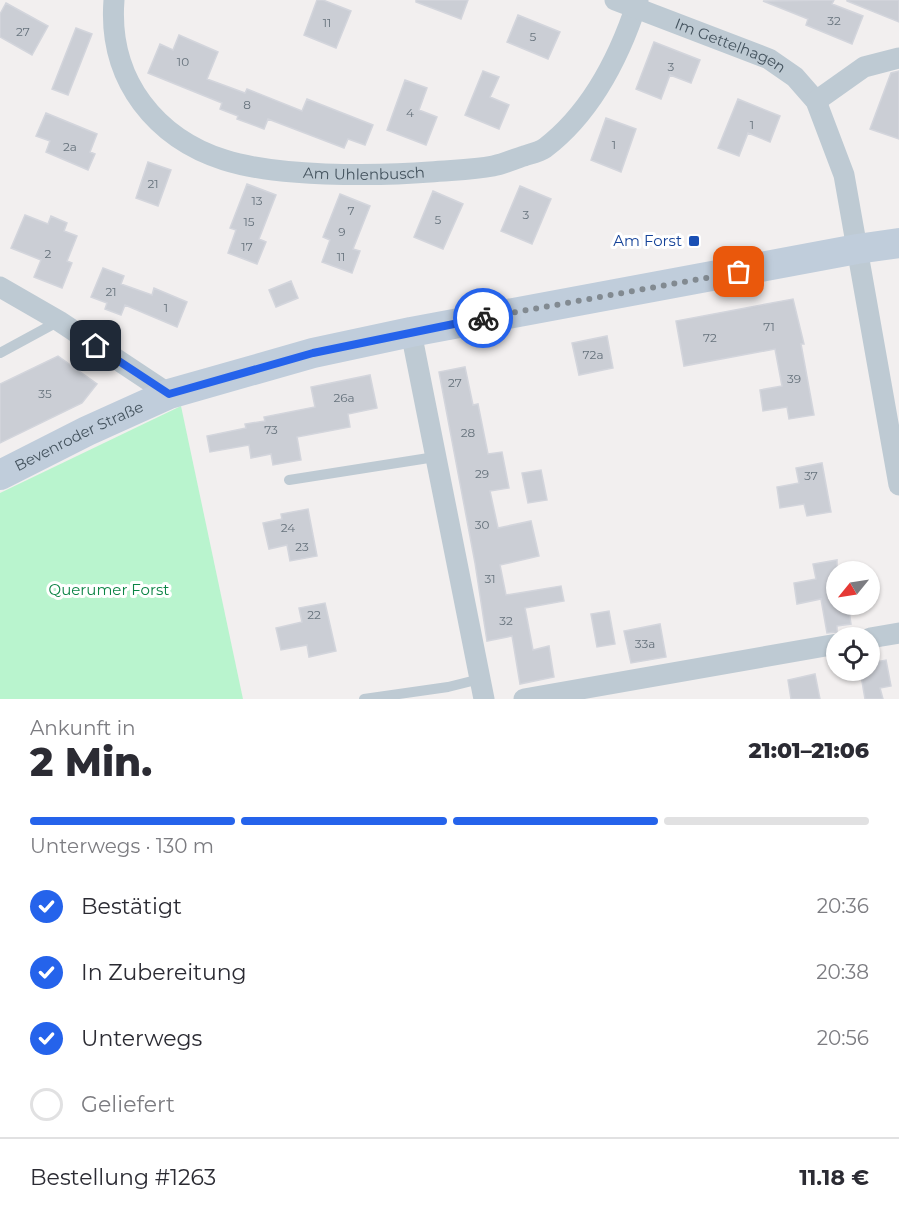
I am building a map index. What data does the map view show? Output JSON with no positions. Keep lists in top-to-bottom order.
{
  "streets": {
    "main road": ["Bevenroder Straße"],
    "street": ["Im Gettelhagen", "Am Uhlenbusch"]
  },
  "crossings": [
    ["Im Gettelhagen", "Am Uhlenbusch"],
    ["Im Gettelhagen", "Bevenroder Straße"]
  ],
  "parks": ["Querumer Forst"],
  "places": {
    "transit": ["Am Forst"]
  },
  "house_numbers": [
    "32",
    "11",
    "27",
    "5",
    "10",
    "3",
    "8",
    "4",
    "1",
    "1",
    "2a",
    "21",
    "13",
    "7",
    "3",
    "5",
    "15",
    "9",
    "17",
    "2",
    "11",
    "21",
    "1",
    "71",
    "72",
    "72a",
    "39",
    "27",
    "35",
    "26a",
    "73",
    "28",
    "29",
    "37",
    "30",
    "24",
    "23",
    "31",
    "22",
    "32",
    "33a"
  ],
  "north": "bottom left",
  "page": {
    "heading": ["2 Min.", "Ankunft in", "21:01–21:06"],
    "panel": ["Bestellung #1263", "11.18 €"],
    "bar": "Unterwegs · 130 m",
    "list": [
      ["Bestätigt", "20:36"],
      ["In Zubereitung", "20:38"],
      ["Unterwegs", "20:56"],
      "Geliefert"
    ]
  }
}
